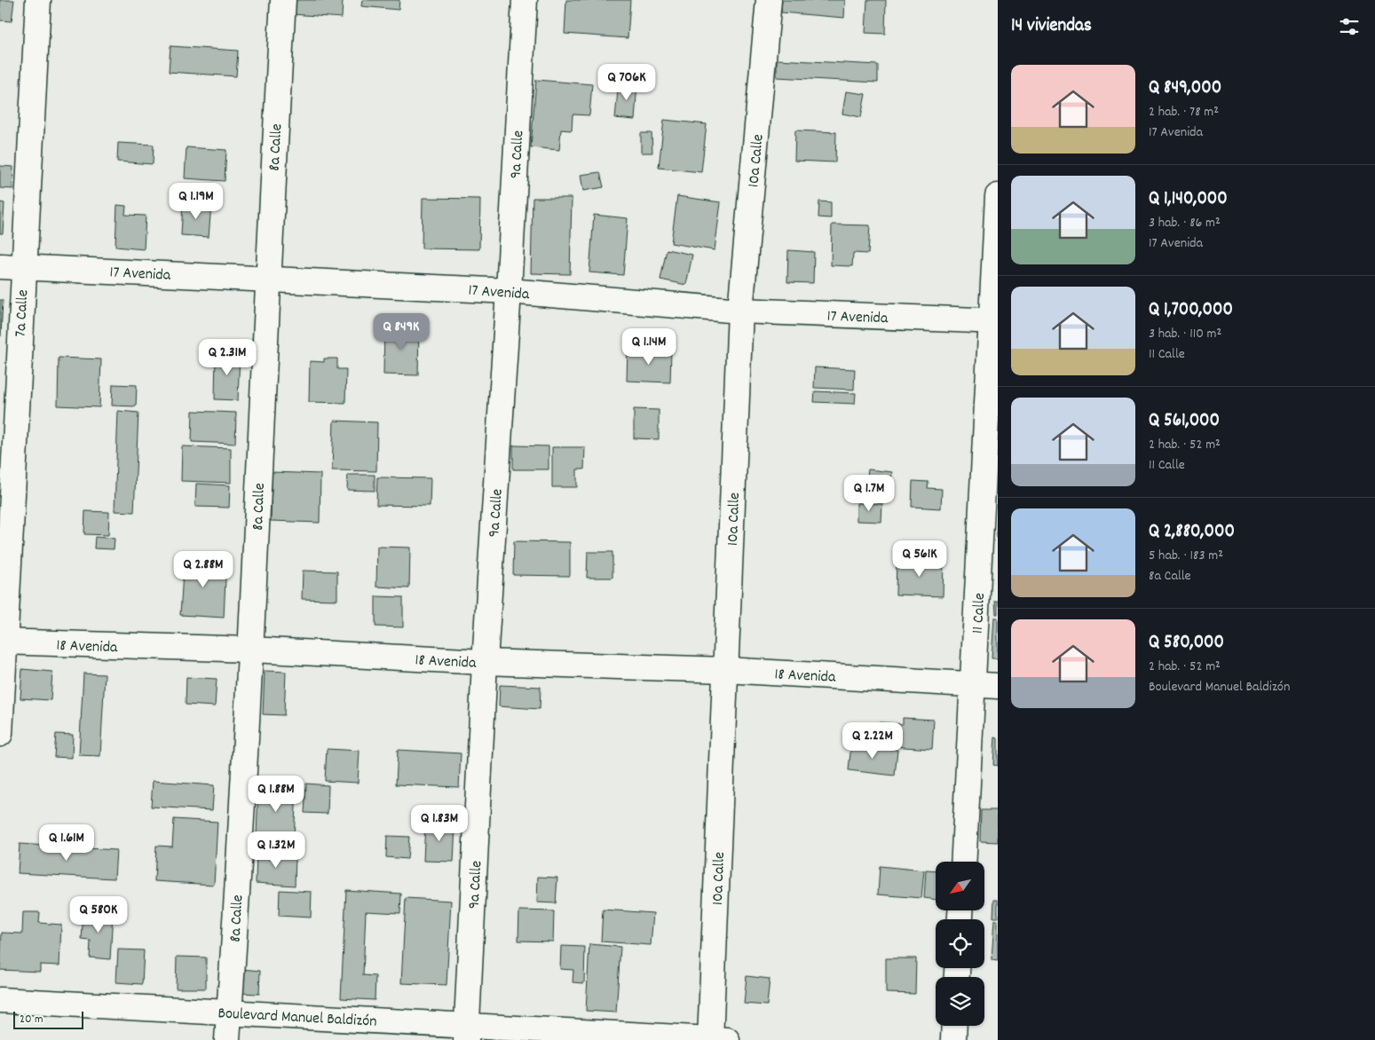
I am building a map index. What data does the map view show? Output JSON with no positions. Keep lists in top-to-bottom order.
{
  "streets": {
    "street": [
      "8a Calle",
      "9a Calle",
      "10a Calle",
      "17 Avenida",
      "7a Calle",
      "11 Calle",
      "18 Avenida",
      "Boulevard Manuel Baldizón"
    ]
  },
  "crossings": [
    ["8a Calle", "17 Avenida"],
    ["8a Calle", "18 Avenida"],
    ["8a Calle", "Boulevard Manuel Baldizón"],
    ["9a Calle", "17 Avenida"],
    ["9a Calle", "18 Avenida"],
    ["9a Calle", "Boulevard Manuel Baldizón"],
    ["10a Calle", "17 Avenida"],
    ["10a Calle", "18 Avenida"],
    ["10a Calle", "Boulevard Manuel Baldizón"],
    ["17 Avenida", "7a Calle"],
    ["17 Avenida", "11 Calle"],
    ["7a Calle", "18 Avenida"],
    ["11 Calle", "18 Avenida"]
  ],
  "scale_bar": "20 m",
  "north": "bottom left",
  "page": {
    "heading": "14 viviendas",
    "list": [
      {
        "name": "Q 849,000",
        "note": "2 hab. · 78 m² · 17 Avenida"
      },
      {
        "name": "Q 1,140,000",
        "note": "3 hab. · 86 m² · 17 Avenida"
      },
      {
        "name": "Q 1,700,000",
        "note": "3 hab. · 110 m² · 11 Calle"
      },
      {
        "name": "Q 561,000",
        "note": "2 hab. · 52 m² · 11 Calle"
      },
      {
        "name": "Q 2,880,000",
        "note": "5 hab. · 183 m² · 8a Calle"
      },
      {
        "name": "Q 580,000",
        "note": "2 hab. · 52 m² · Boulevard Manuel Baldizón"
      }
    ],
    "price": [
      "Q 706K",
      "Q 1.19M",
      "Q 849K",
      "Q 1.14M",
      "Q 2.31M",
      "Q 1.7M",
      "Q 561K",
      "Q 2.88M",
      "Q 2.22M",
      "Q 1.88M",
      "Q 1.83M",
      "Q 1.61M",
      "Q 1.32M",
      "Q 580K"
    ],
    "scale": "20 m"
  }
}
